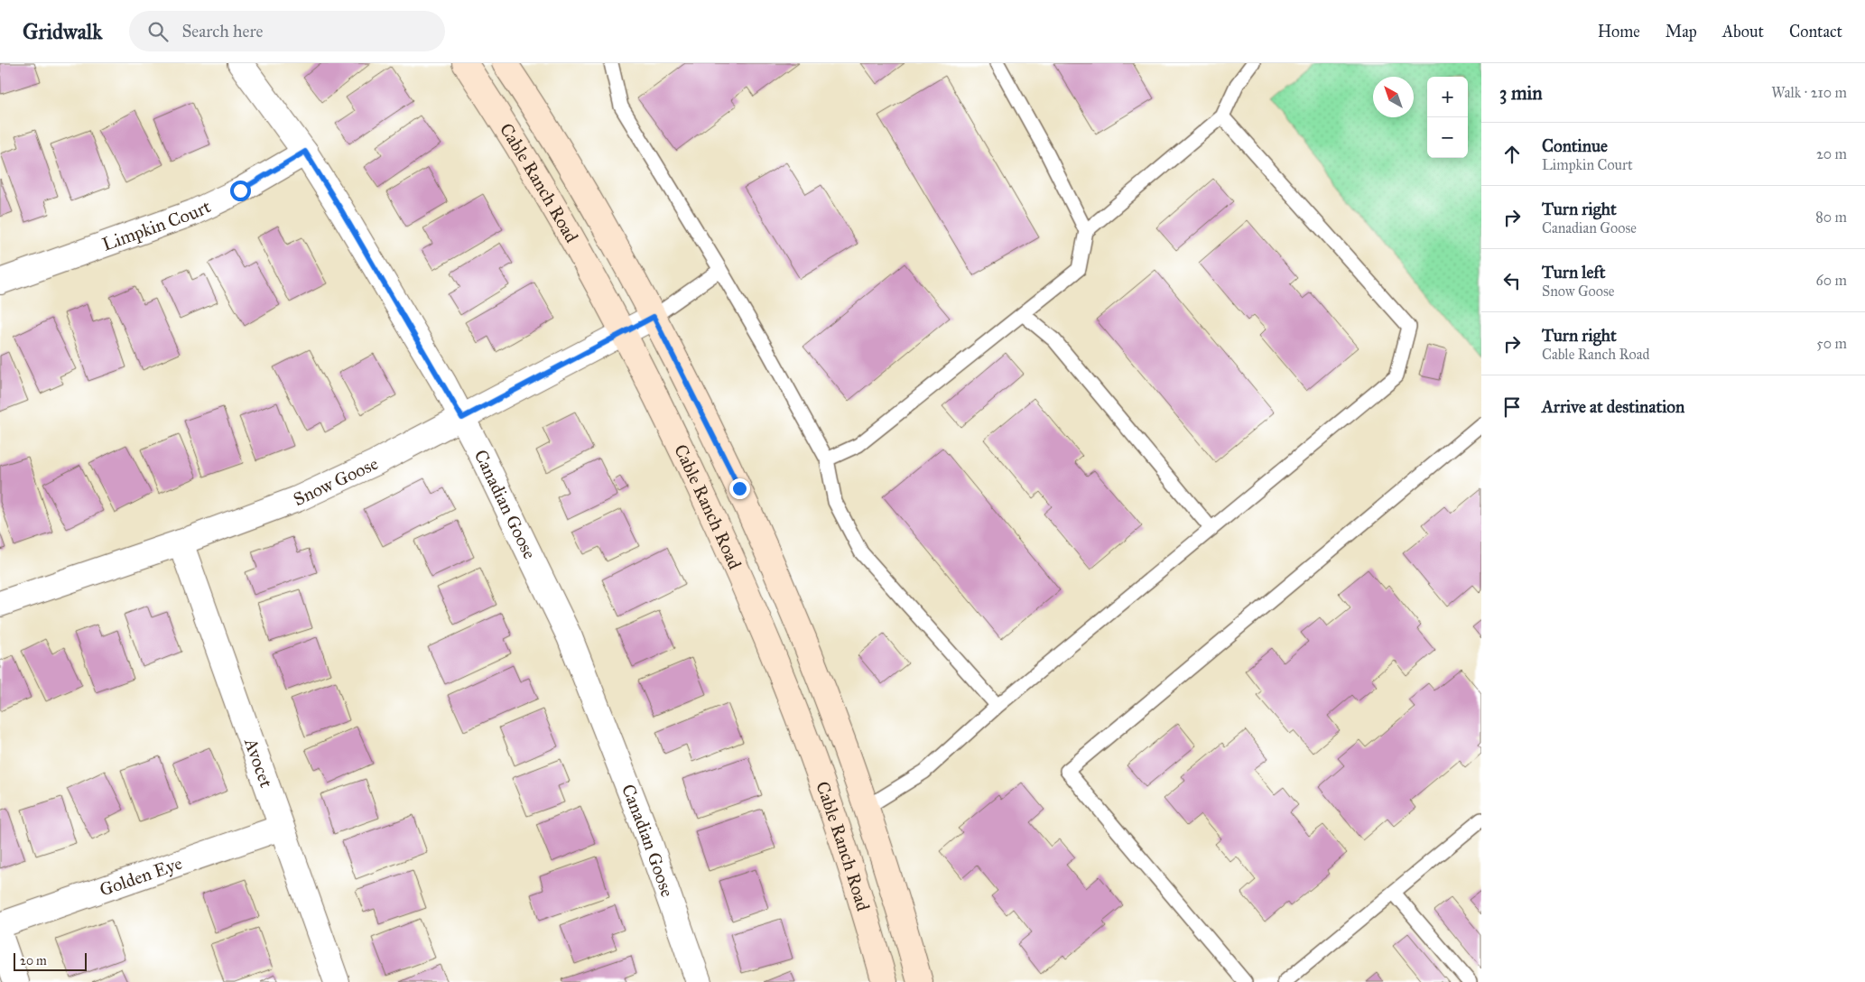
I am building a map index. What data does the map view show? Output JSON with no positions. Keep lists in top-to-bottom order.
{
  "streets": {
    "street": [
      "Cable Ranch Road",
      "Limpkin Court",
      "Snow Goose",
      "Canadian Goose",
      "Avocet",
      "Golden Eye"
    ]
  },
  "crossings": [
    ["Cable Ranch Road", "Snow Goose"],
    ["Limpkin Court", "Canadian Goose"],
    ["Snow Goose", "Canadian Goose"],
    ["Snow Goose", "Avocet"],
    ["Avocet", "Golden Eye"]
  ],
  "scale_bar": "20 m",
  "north": "top left",
  "page": {
    "header": "Gridwalk",
    "search": "Search here",
    "nav": [
      "Home",
      "Map",
      "About",
      "Contact"
    ],
    "heading": ["3 min", "Walk · 210 m"],
    "map_buttons": ["+", "−"],
    "list": [
      ["Continue", "Limpkin Court", "20 m"],
      ["Turn right", "Canadian Goose", "80 m"],
      ["Turn left", "Snow Goose", "60 m"],
      ["Turn right", "Cable Ranch Road", "50 m"],
      "Arrive at destination"
    ],
    "scale": "20 m"
  }
}
